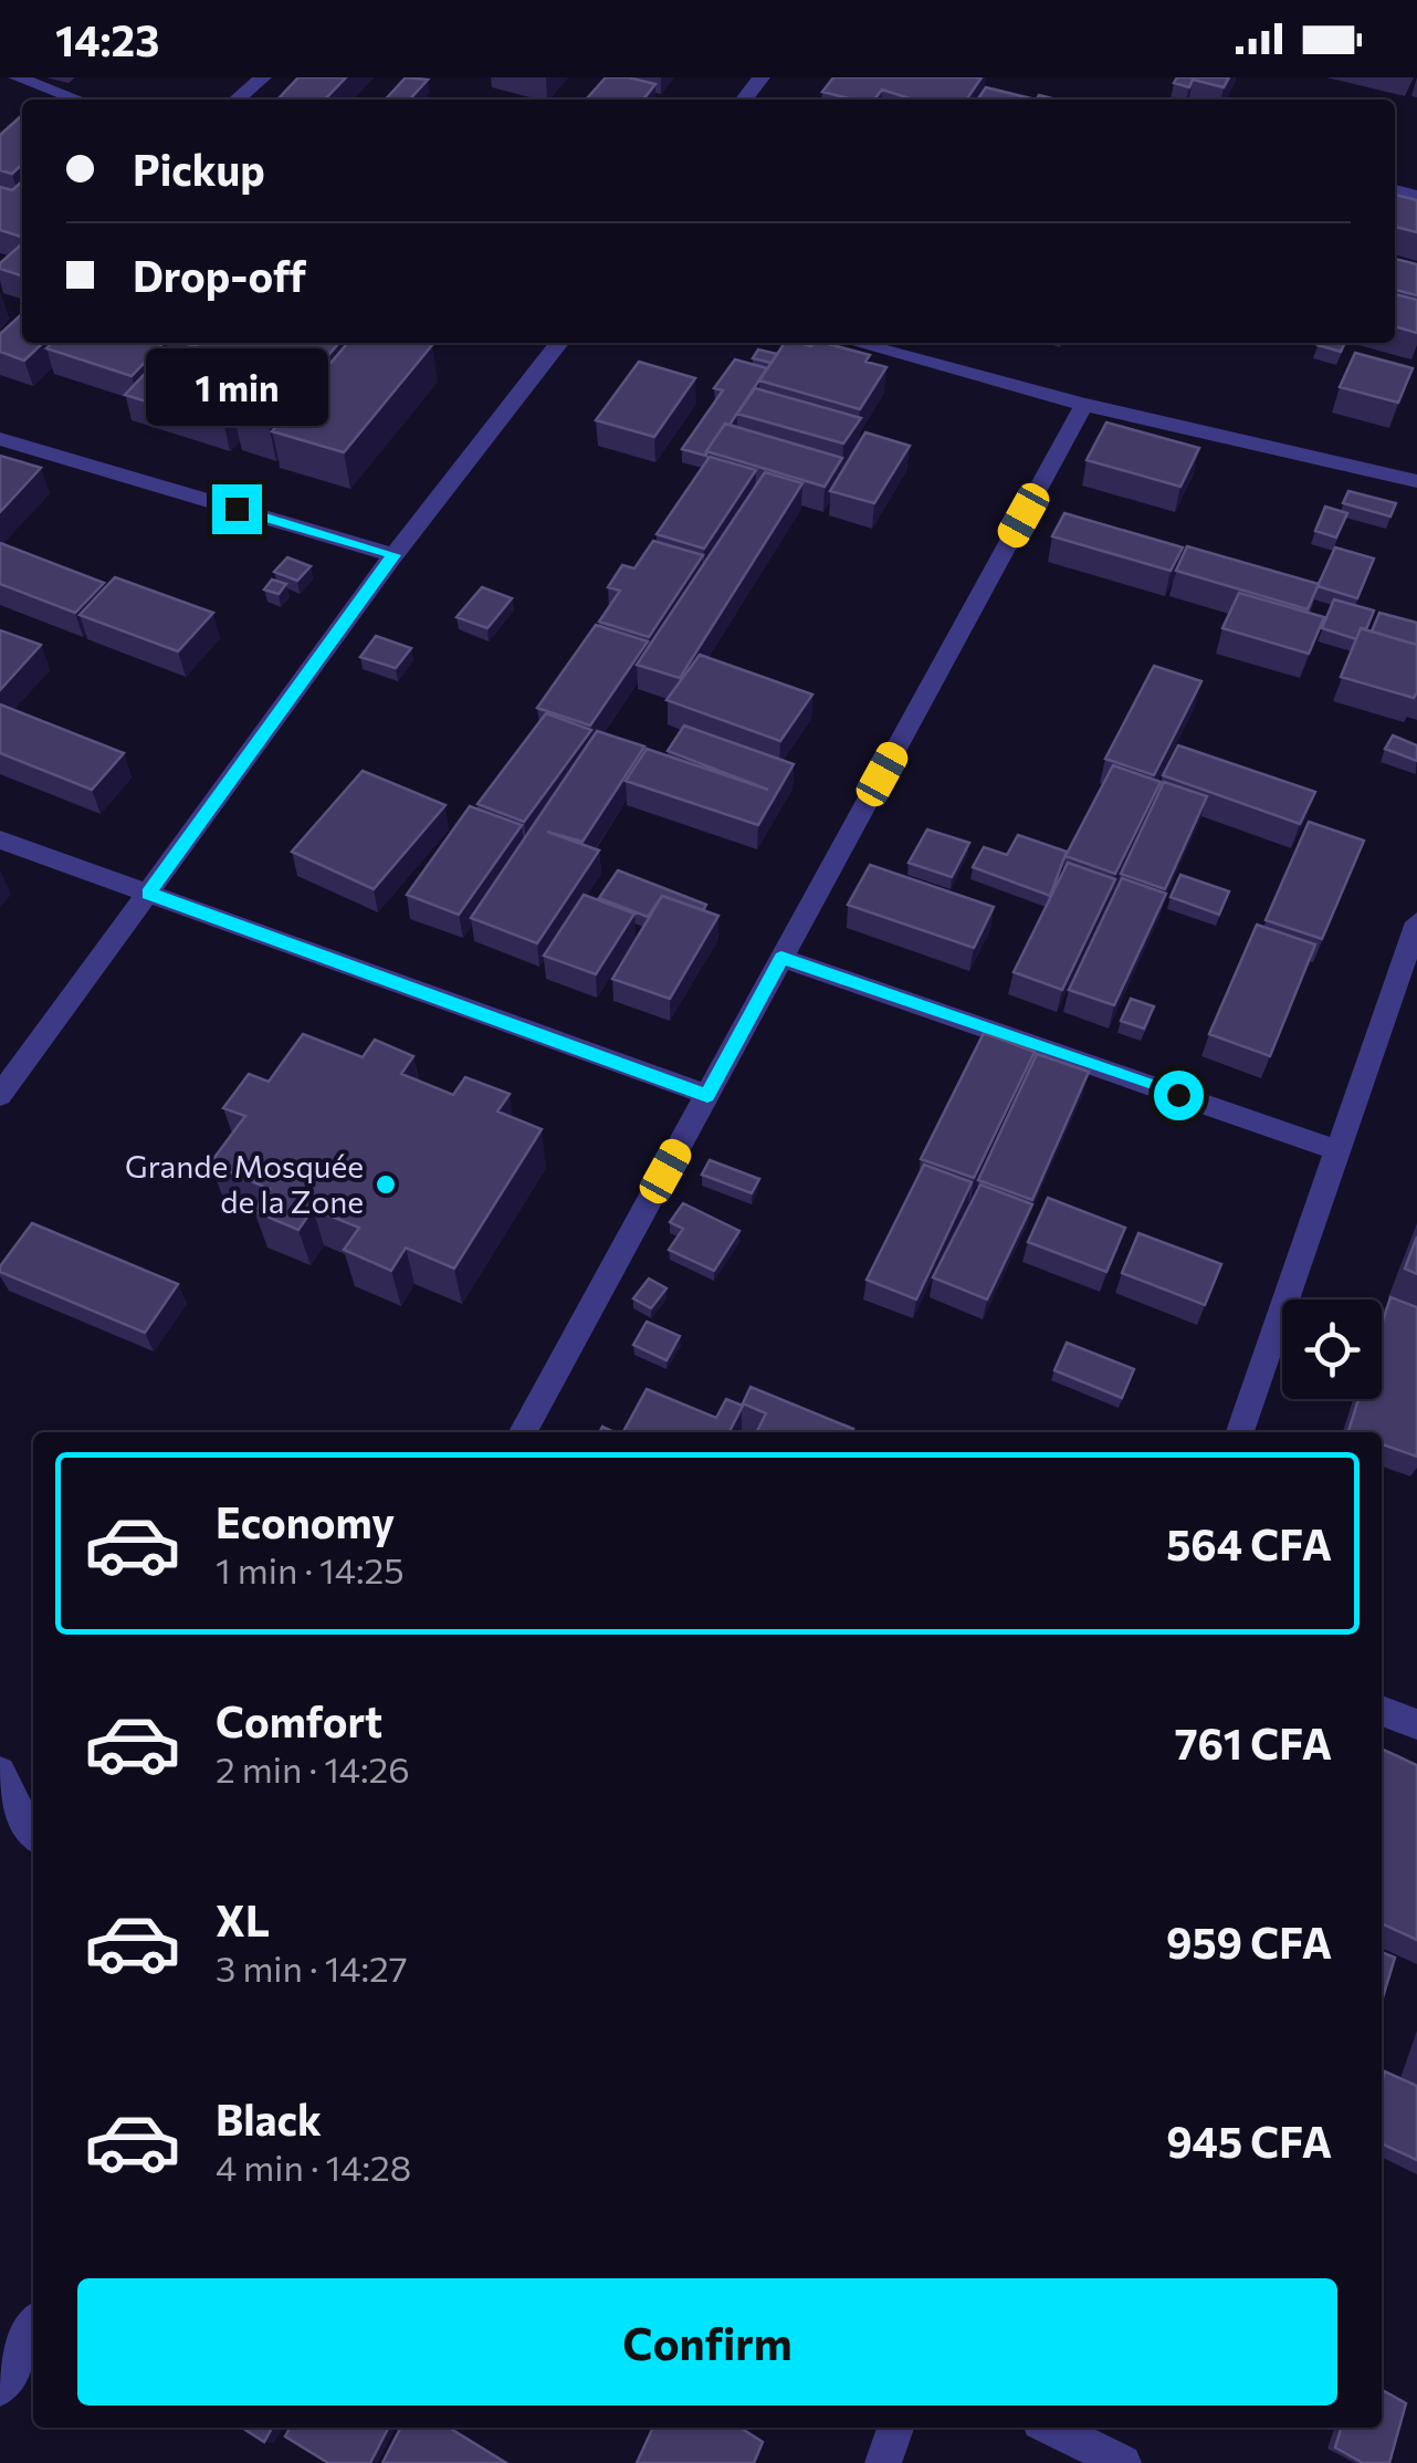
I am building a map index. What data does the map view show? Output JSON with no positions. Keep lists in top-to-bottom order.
{
  "places": ["Grande Mosquée de la Zone"],
  "page": {
    "status": "14:23",
    "banner": ["Pickup", "Drop-off"],
    "bubble": "1 min",
    "list": [
      {
        "name": "Economy",
        "note": "1 min · 14:25",
        "value": "564 CFA"
      },
      {
        "name": "Comfort",
        "note": "2 min · 14:26",
        "value": "761 CFA"
      },
      {
        "name": "XL",
        "note": "3 min · 14:27",
        "value": "959 CFA"
      },
      {
        "name": "Black",
        "note": "4 min · 14:28",
        "value": "945 CFA"
      }
    ],
    "buttons": "Confirm"
  }
}
